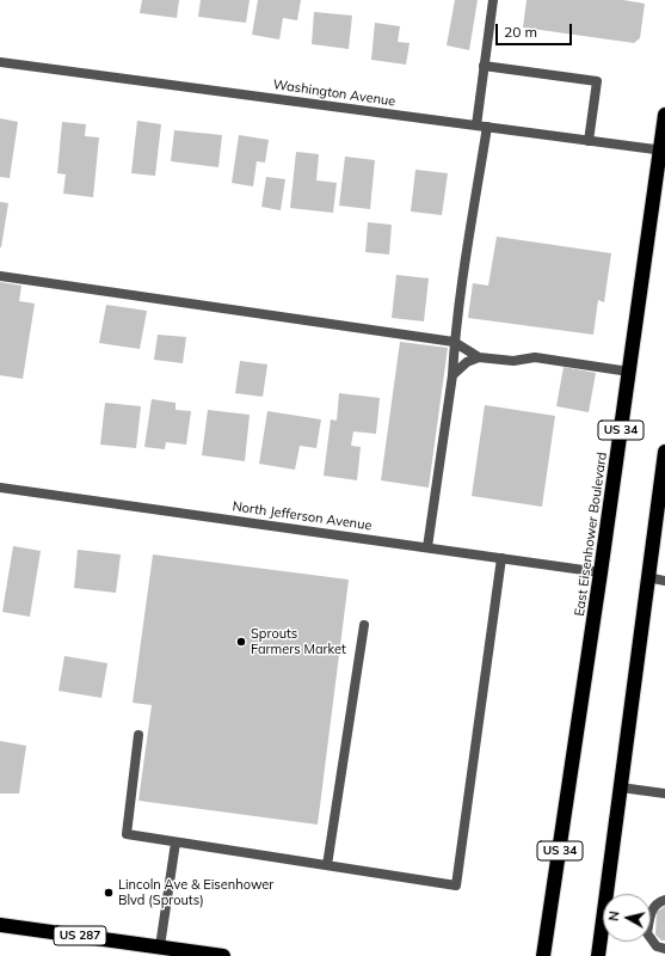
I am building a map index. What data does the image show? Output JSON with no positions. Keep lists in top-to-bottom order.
{
  "streets": {
    "highway": ["US 34", "East Eisenhower Boulevard", "US 287"],
    "street": ["Washington Avenue", "North Jefferson Avenue"]
  },
  "crossings": [
    ["Washington Avenue", "East Eisenhower Boulevard"],
    ["North Jefferson Avenue", "East Eisenhower Boulevard"]
  ],
  "places": ["Sprouts Farmers Market", "Lincoln Ave & Eisenhower Blvd (Sprouts)"],
  "scale_bar": "20 m",
  "north": "left"
}
